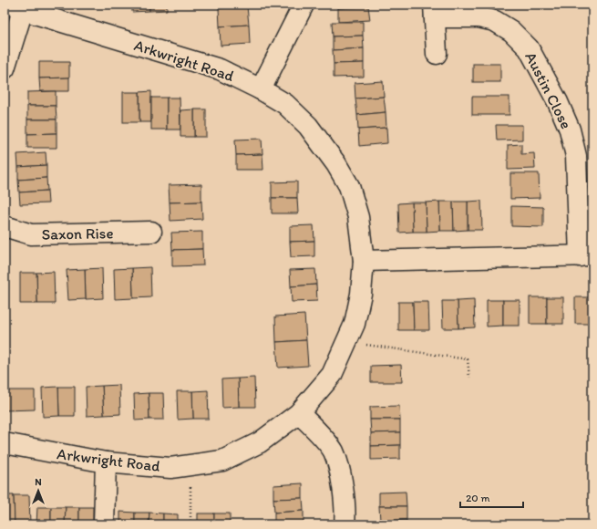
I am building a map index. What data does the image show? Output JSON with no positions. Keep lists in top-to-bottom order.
{
  "streets": {
    "street": ["Arkwright Road", "Austin Close", "Saxon Rise"]
  },
  "crossings": [
    ["Arkwright Road", "Austin Close"]
  ],
  "scale_bar": "20 m",
  "north": "top"
}
